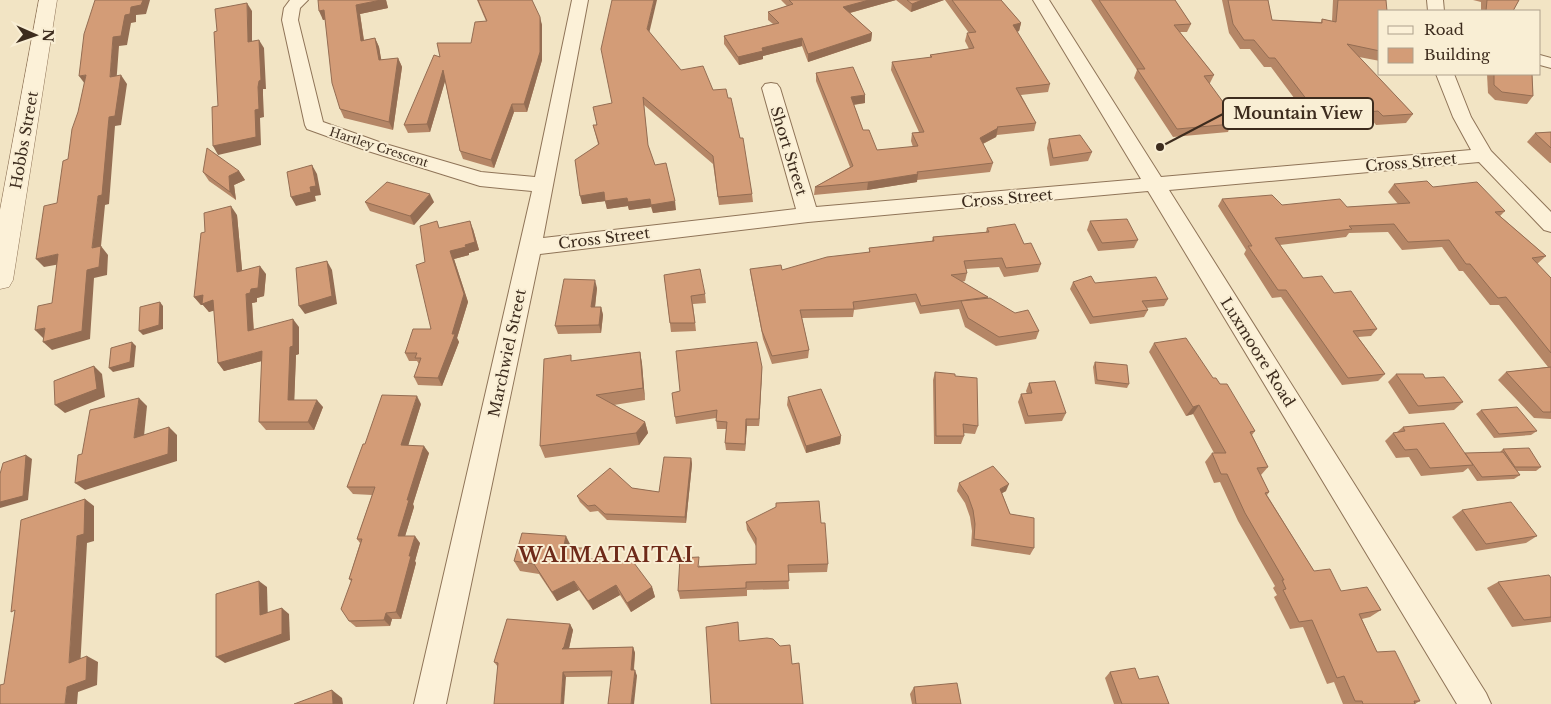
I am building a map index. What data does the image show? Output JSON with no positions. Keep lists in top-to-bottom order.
{
  "streets": {
    "street": [
      "Hobbs Street",
      "Hartley Crescent",
      "Short Street",
      "Cross Street",
      "Luxmoore Road",
      "Marchwiel Street"
    ]
  },
  "crossings": [
    ["Hartley Crescent", "Marchwiel Street"],
    ["Short Street", "Cross Street"],
    ["Cross Street", "Luxmoore Road"],
    ["Cross Street", "Marchwiel Street"]
  ],
  "districts": ["WAIMATAITAI"],
  "places": ["Mountain View"],
  "legend": ["Road", "Building"],
  "north": "right"
}
